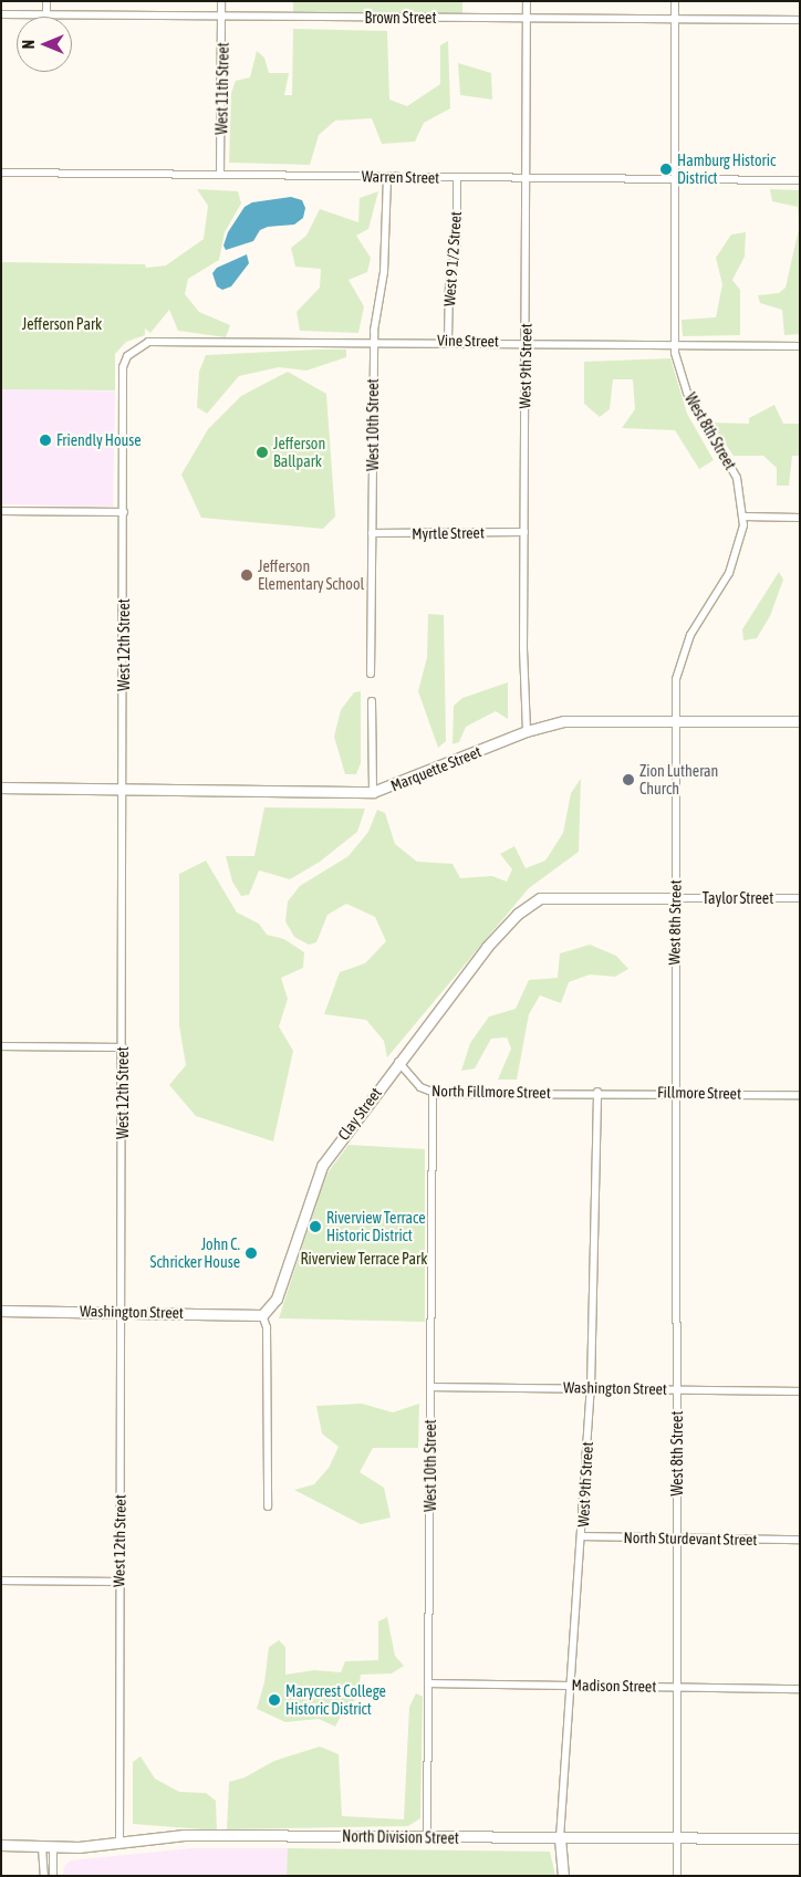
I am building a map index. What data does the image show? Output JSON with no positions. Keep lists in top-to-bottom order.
{
  "streets": {
    "street": [
      "Brown Street",
      "West 11th Street",
      "Warren Street",
      "West 9 1/2 Street",
      "Vine Street",
      "West 9th Street",
      "West 10th Street",
      "West 8th Street",
      "Myrtle Street",
      "West 12th Street",
      "Marquette Street",
      "Taylor Street",
      "North Fillmore Street",
      "Fillmore Street",
      "Clay Street",
      "Washington Street",
      "North Sturdevant Street",
      "Madison Street",
      "North Division Street"
    ]
  },
  "crossings": [
    ["Brown Street", "West 11th Street"],
    ["Brown Street", "West 9th Street"],
    ["Brown Street", "West 8th Street"],
    ["West 11th Street", "Warren Street"],
    ["Warren Street", "West 9 1/2 Street"],
    ["Warren Street", "West 9th Street"],
    ["Warren Street", "West 10th Street"],
    ["Warren Street", "West 8th Street"],
    ["West 9 1/2 Street", "Vine Street"],
    ["Vine Street", "West 9th Street"],
    ["Vine Street", "West 10th Street"],
    ["Vine Street", "West 8th Street"],
    ["Vine Street", "West 12th Street"],
    ["West 9th Street", "Myrtle Street"],
    ["West 9th Street", "Marquette Street"],
    ["West 9th Street", "North Fillmore Street"],
    ["West 9th Street", "Fillmore Street"],
    ["West 9th Street", "Washington Street"],
    ["West 9th Street", "North Sturdevant Street"],
    ["West 9th Street", "Madison Street"],
    ["West 9th Street", "North Division Street"],
    ["West 10th Street", "Myrtle Street"],
    ["West 10th Street", "North Fillmore Street"],
    ["West 10th Street", "Washington Street"],
    ["West 10th Street", "Madison Street"],
    ["West 10th Street", "North Division Street"],
    ["West 8th Street", "Marquette Street"],
    ["West 8th Street", "Taylor Street"],
    ["West 8th Street", "Fillmore Street"],
    ["West 8th Street", "Clay Street"],
    ["West 8th Street", "Washington Street"],
    ["West 8th Street", "North Sturdevant Street"],
    ["West 8th Street", "Madison Street"],
    ["West 8th Street", "North Division Street"],
    ["West 12th Street", "Marquette Street"],
    ["West 12th Street", "Washington Street"],
    ["West 12th Street", "North Division Street"],
    ["Taylor Street", "Clay Street"],
    ["North Fillmore Street", "Fillmore Street"],
    ["North Fillmore Street", "Clay Street"],
    ["Clay Street", "Washington Street"]
  ],
  "parks": ["Jefferson Park", "Riverview Terrace Park"],
  "places": [
    "Hamburg Historic District",
    "Friendly House",
    "Jefferson Ballpark",
    "Jefferson Elementary School",
    "Zion Lutheran Church",
    "Riverview Terrace Historic District",
    "John C. Schricker House",
    "Marycrest College Historic District"
  ],
  "north": "left"
}
